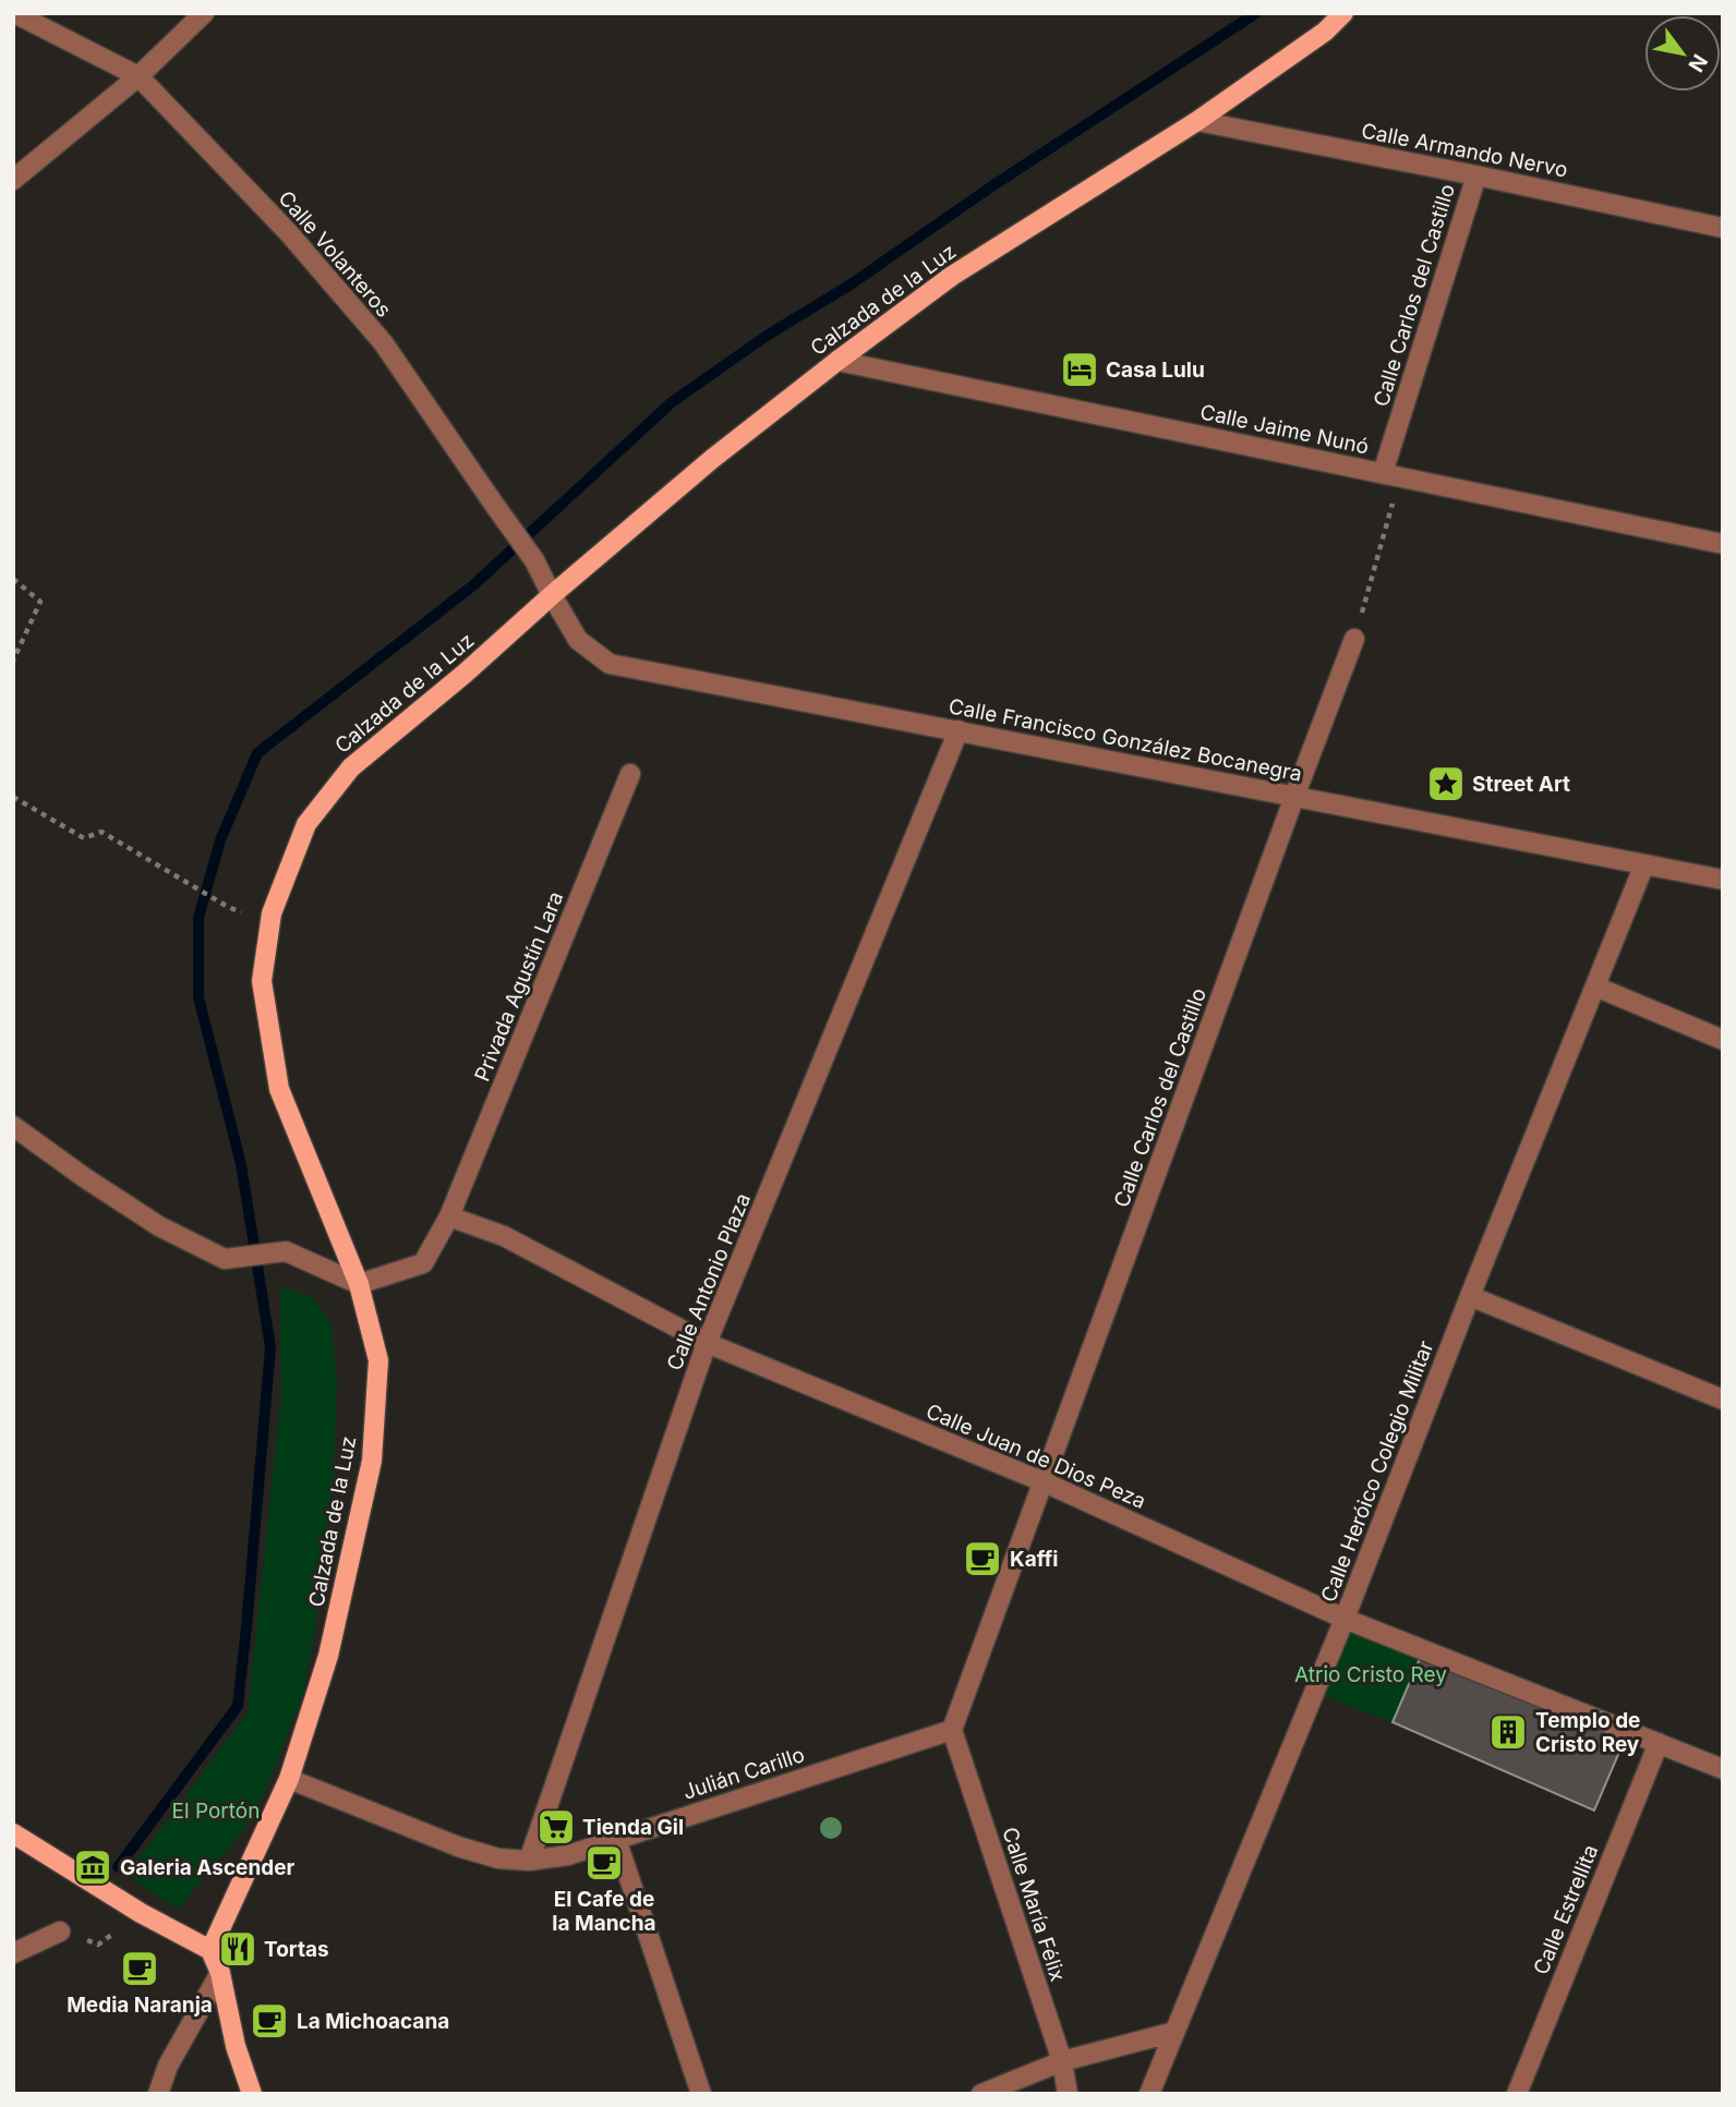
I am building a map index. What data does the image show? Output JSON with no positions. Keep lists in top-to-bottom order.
{
  "streets": {
    "main road": ["Calzada de la Luz"],
    "street": [
      "Calle Armando Nervo",
      "Calle Volanteros",
      "Calle Carlos del Castillo",
      "Calle Jaime Nunó",
      "Calle Francisco González Bocanegra",
      "Privada Agustín Lara",
      "Calle Antonio Plaza",
      "Calle Juan de Dios Peza",
      "Calle Heróico Colegio Militar",
      "Julián Carillo",
      "Calle María Félix",
      "Calle Estrellita"
    ]
  },
  "crossings": [
    ["Calle Armando Nervo", "Calle Carlos del Castillo"],
    ["Calle Armando Nervo", "Calzada de la Luz"],
    ["Calle Volanteros", "Calzada de la Luz"],
    ["Calle Volanteros", "Calle Francisco González Bocanegra"],
    ["Calle Carlos del Castillo", "Calle Jaime Nunó"],
    ["Calle Carlos del Castillo", "Calle Francisco González Bocanegra"],
    ["Calle Carlos del Castillo", "Calle Juan de Dios Peza"],
    ["Calle Carlos del Castillo", "Julián Carillo"],
    ["Calle Carlos del Castillo", "Calle María Félix"],
    ["Calzada de la Luz", "Calle Jaime Nunó"],
    ["Calzada de la Luz", "Calle Francisco González Bocanegra"],
    ["Calzada de la Luz", "Julián Carillo"],
    ["Calle Francisco González Bocanegra", "Calle Antonio Plaza"],
    ["Calle Francisco González Bocanegra", "Calle Heróico Colegio Militar"],
    ["Privada Agustín Lara", "Calle Juan de Dios Peza"],
    ["Calle Antonio Plaza", "Calle Juan de Dios Peza"],
    ["Calle Antonio Plaza", "Julián Carillo"],
    ["Calle Juan de Dios Peza", "Calle Heróico Colegio Militar"],
    ["Calle Juan de Dios Peza", "Calle Estrellita"],
    ["Julián Carillo", "Calle María Félix"]
  ],
  "parks": ["Atrio Cristo Rey", "El Portón"],
  "places": {
    "hotel": ["Casa Lulu"],
    "place": ["Street Art"],
    "cafe": [
      "Kaffi",
      "El Cafe de la Mancha",
      "Media Naranja",
      "La Michoacana"
    ],
    "building": ["Templo de Cristo Rey"],
    "supermarket": ["Tienda Gil"],
    "museum": ["Galeria Ascender"],
    "restaurant": ["Tortas"]
  },
  "north": "bottom right"
}
